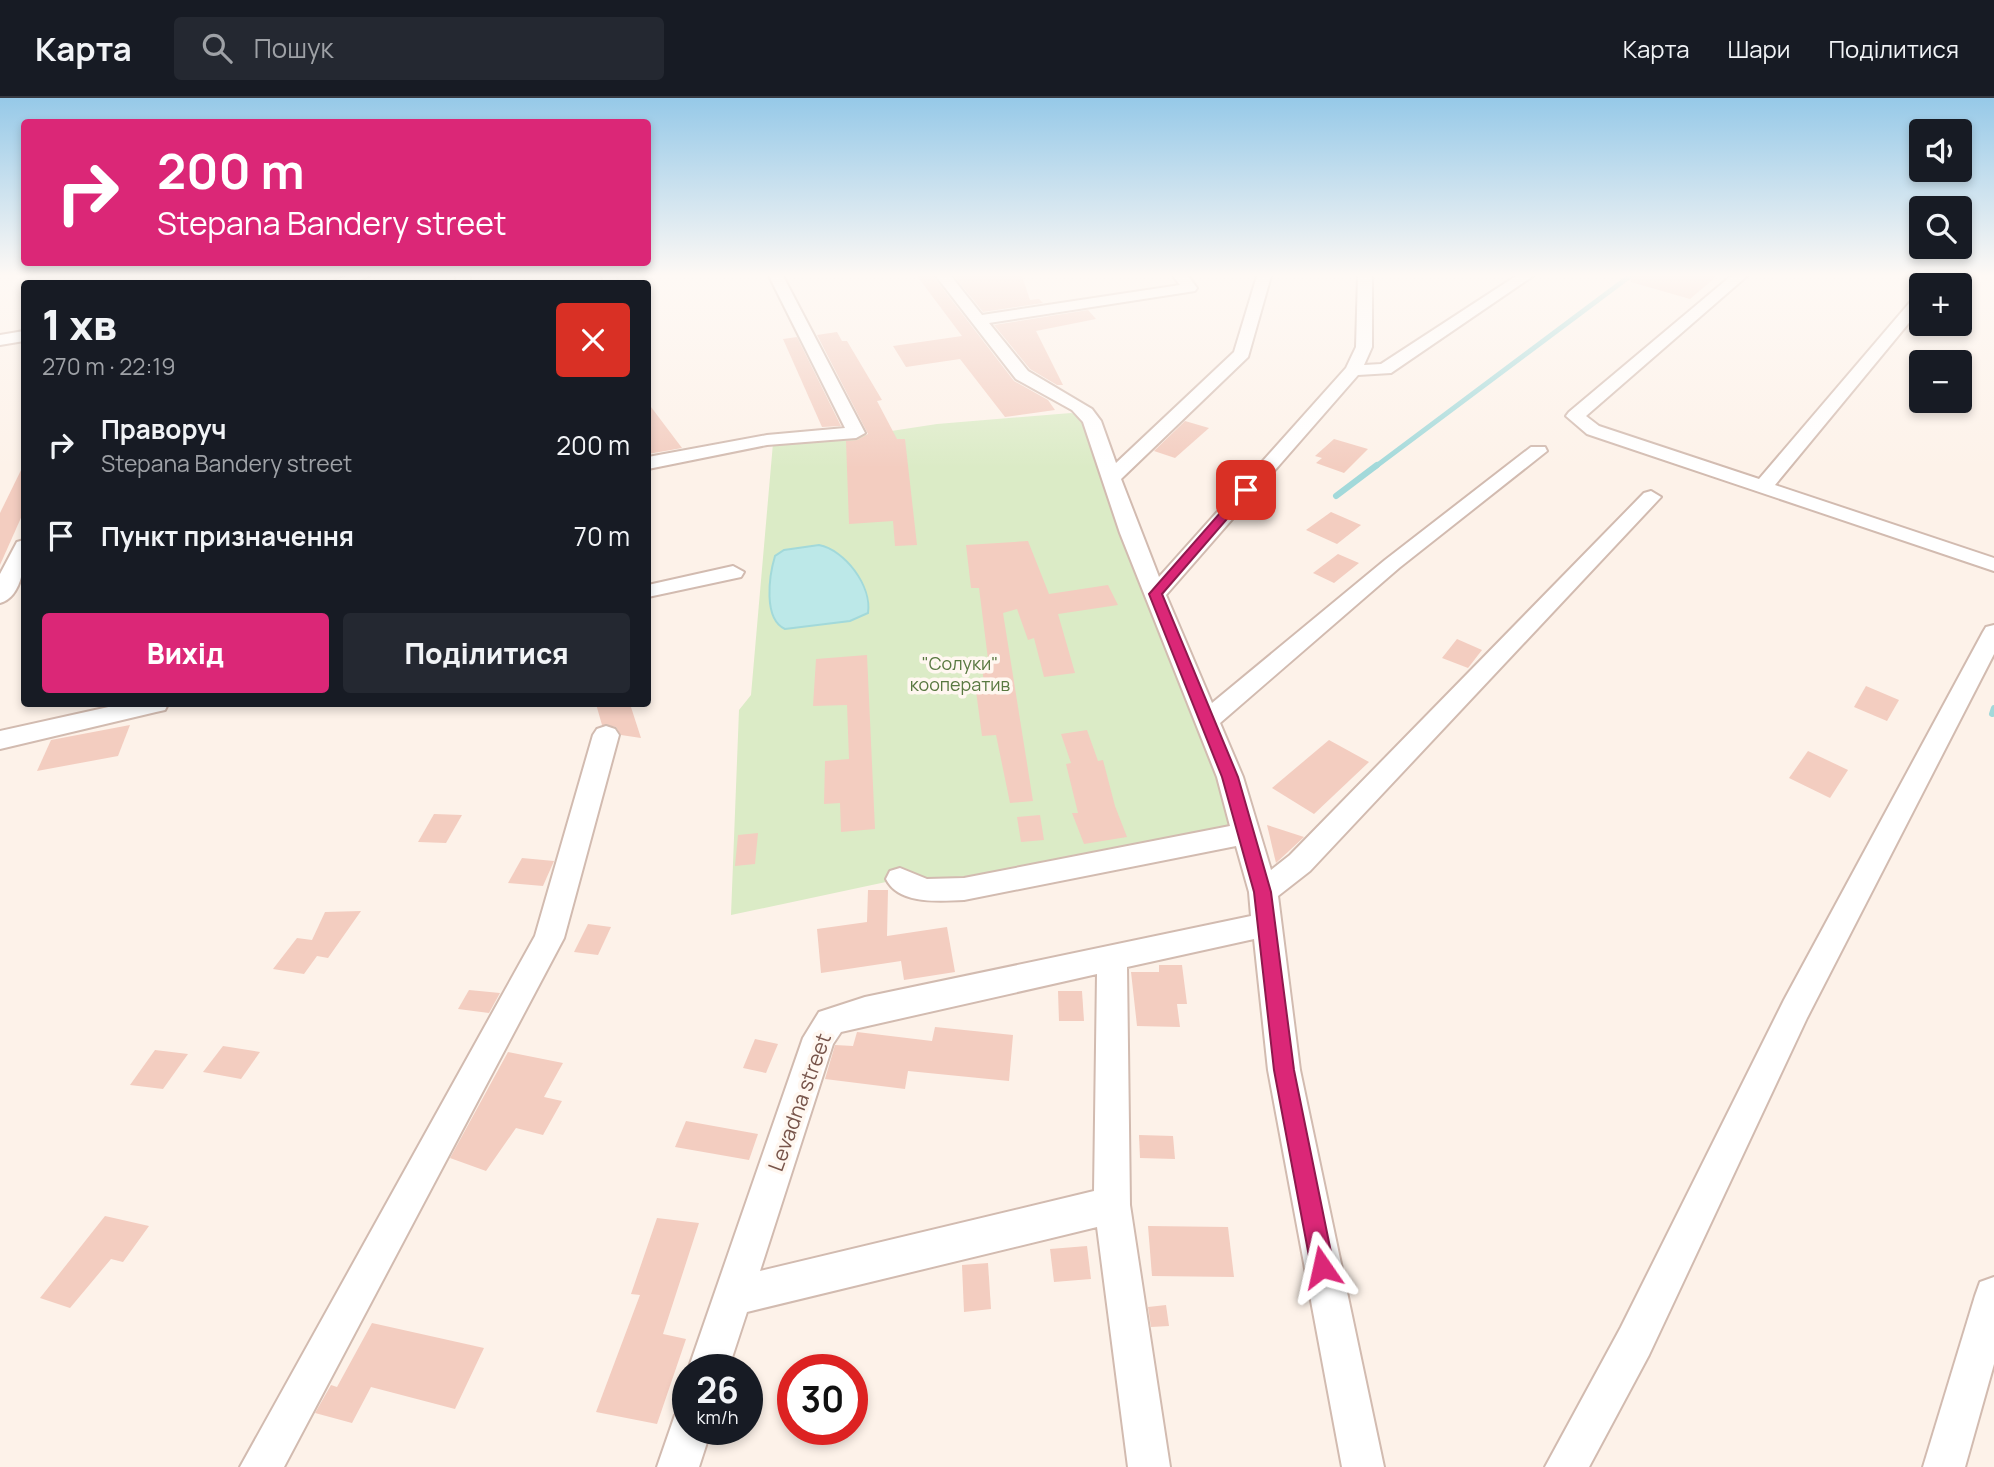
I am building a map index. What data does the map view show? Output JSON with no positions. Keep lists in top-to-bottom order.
{
  "streets": {
    "street": ["Levadna street"]
  },
  "parks": ["\"Солуки\" кооператив"],
  "page": {
    "header": "Карта",
    "search": "Пошук",
    "nav": ["Карта", "Шари", "Поділитися"],
    "map_buttons": ["+", "−"],
    "turn": ["200 m", "Stepana Bandery street"],
    "heading": ["1 хв", "270 m · 22:19"],
    "list": [
      {
        "name": "Праворуч",
        "note": "Stepana Bandery street",
        "value": "200 m"
      },
      {
        "name": "Пункт призначення",
        "value": "70 m"
      }
    ],
    "buttons": ["Вихід", "Поділитися"],
    "speed": "26 km/h",
    "limit": "30"
  }
}
